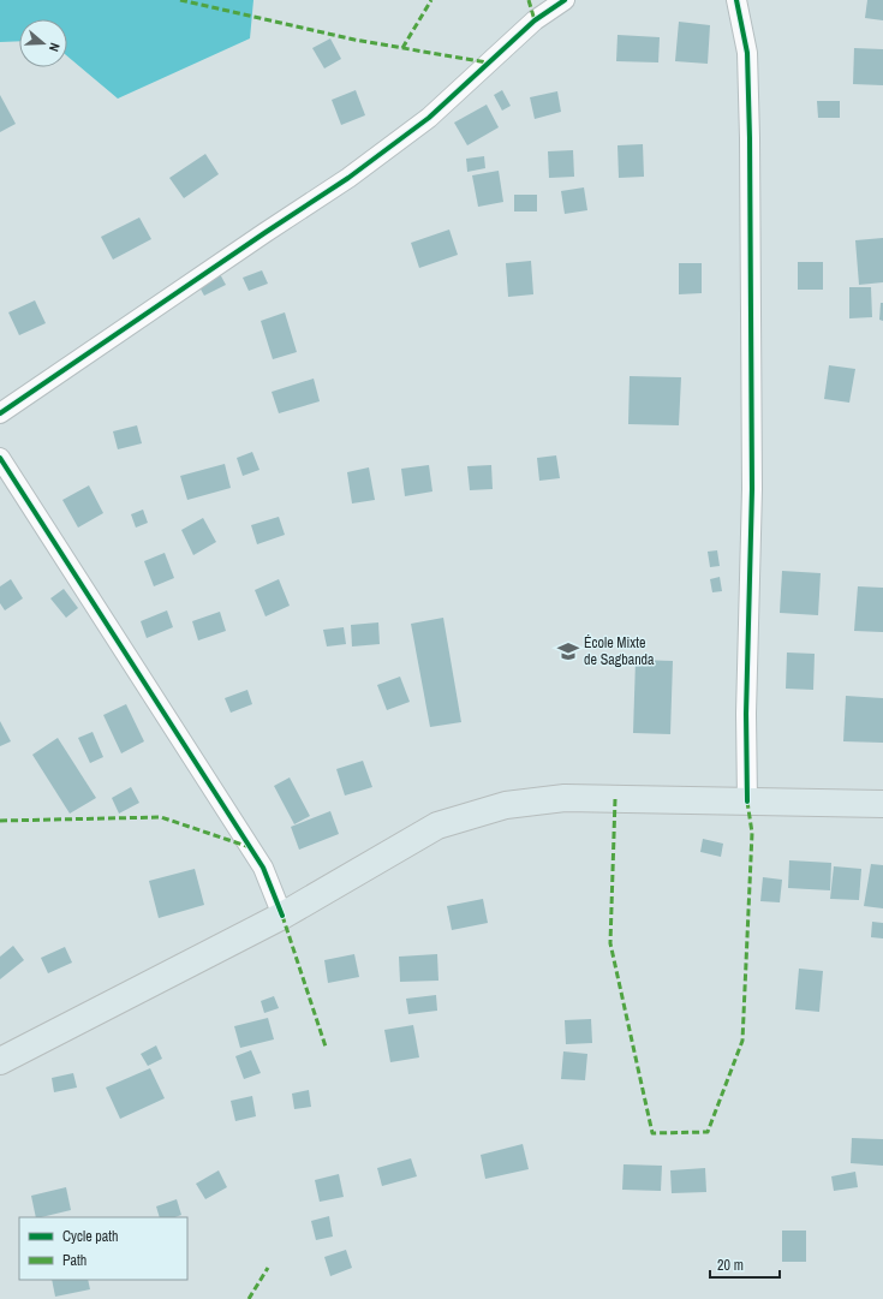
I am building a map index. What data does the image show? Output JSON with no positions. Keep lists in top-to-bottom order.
{
  "places": {
    "school or university": ["École Mixte de Sagbanda"]
  },
  "legend": ["Cycle path", "Path"],
  "scale_bar": "20 m",
  "north": "right"
}
